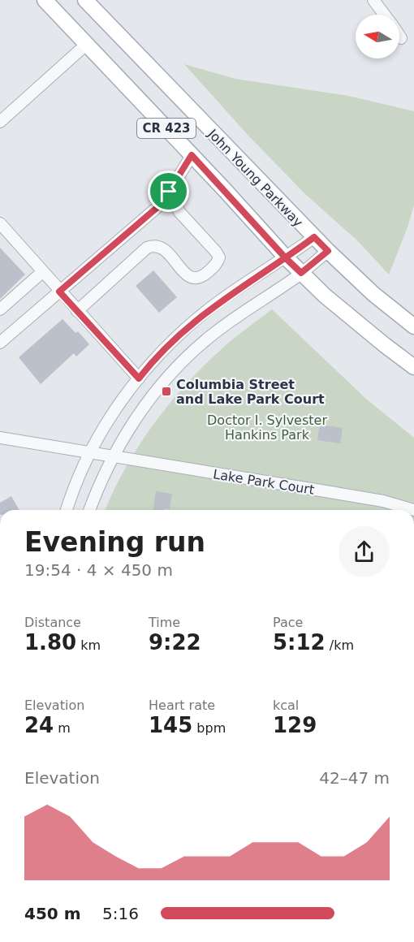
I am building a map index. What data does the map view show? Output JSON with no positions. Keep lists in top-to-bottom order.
{
  "streets": {
    "main road": ["CR 423", "John Young Parkway"],
    "street": ["Lake Park Court"]
  },
  "parks": ["Doctor I. Sylvester Hankins Park"],
  "places": {
    "transit": ["Columbia Street and Lake Park Court"]
  },
  "north": "left",
  "page": {
    "heading": ["Evening run", "19:54 · 4 × 450 m"],
    "stats": [
      ["Distance", "1.80 km"],
      ["Time", "9:22"],
      ["Pace", "5:12 /km"],
      ["Elevation", "24 m"],
      ["Heart rate", "145 bpm"],
      ["kcal", "129"]
    ],
    "chart": ["Elevation", "42–47 m"],
    "list": [
      {
        "name": "450 m",
        "note": "5:16"
      }
    ]
  }
}
